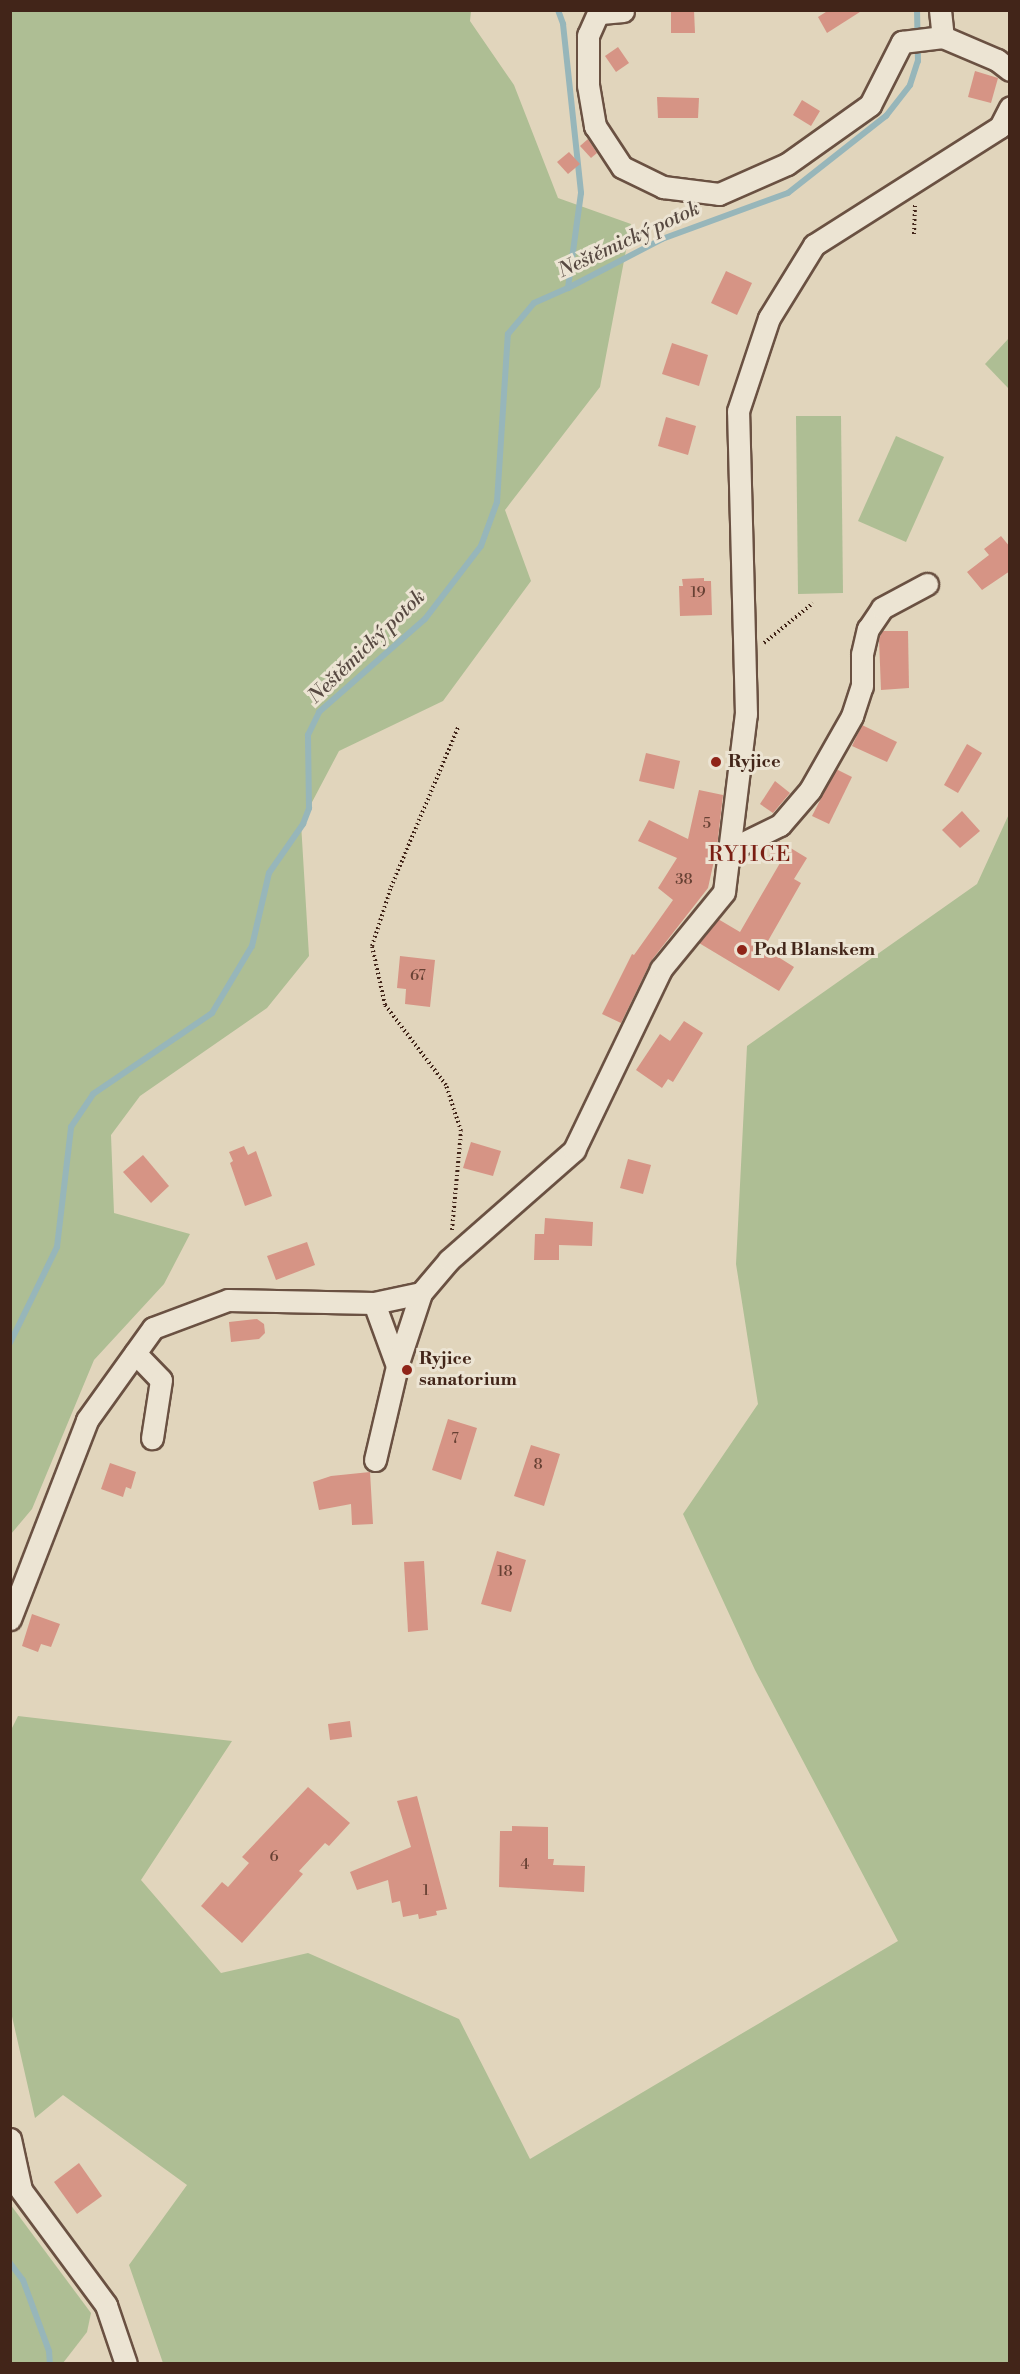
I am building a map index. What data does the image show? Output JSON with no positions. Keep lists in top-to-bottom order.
{
  "districts": ["RYJICE"],
  "water": ["Neštěmický potok"],
  "places": ["Ryjice", "Pod Blanskem", "Ryjice sanatorium"],
  "house_numbers": [
    "19",
    "5",
    "38",
    "67",
    "7",
    "8",
    "18",
    "6",
    "4",
    "1"
  ]
}
